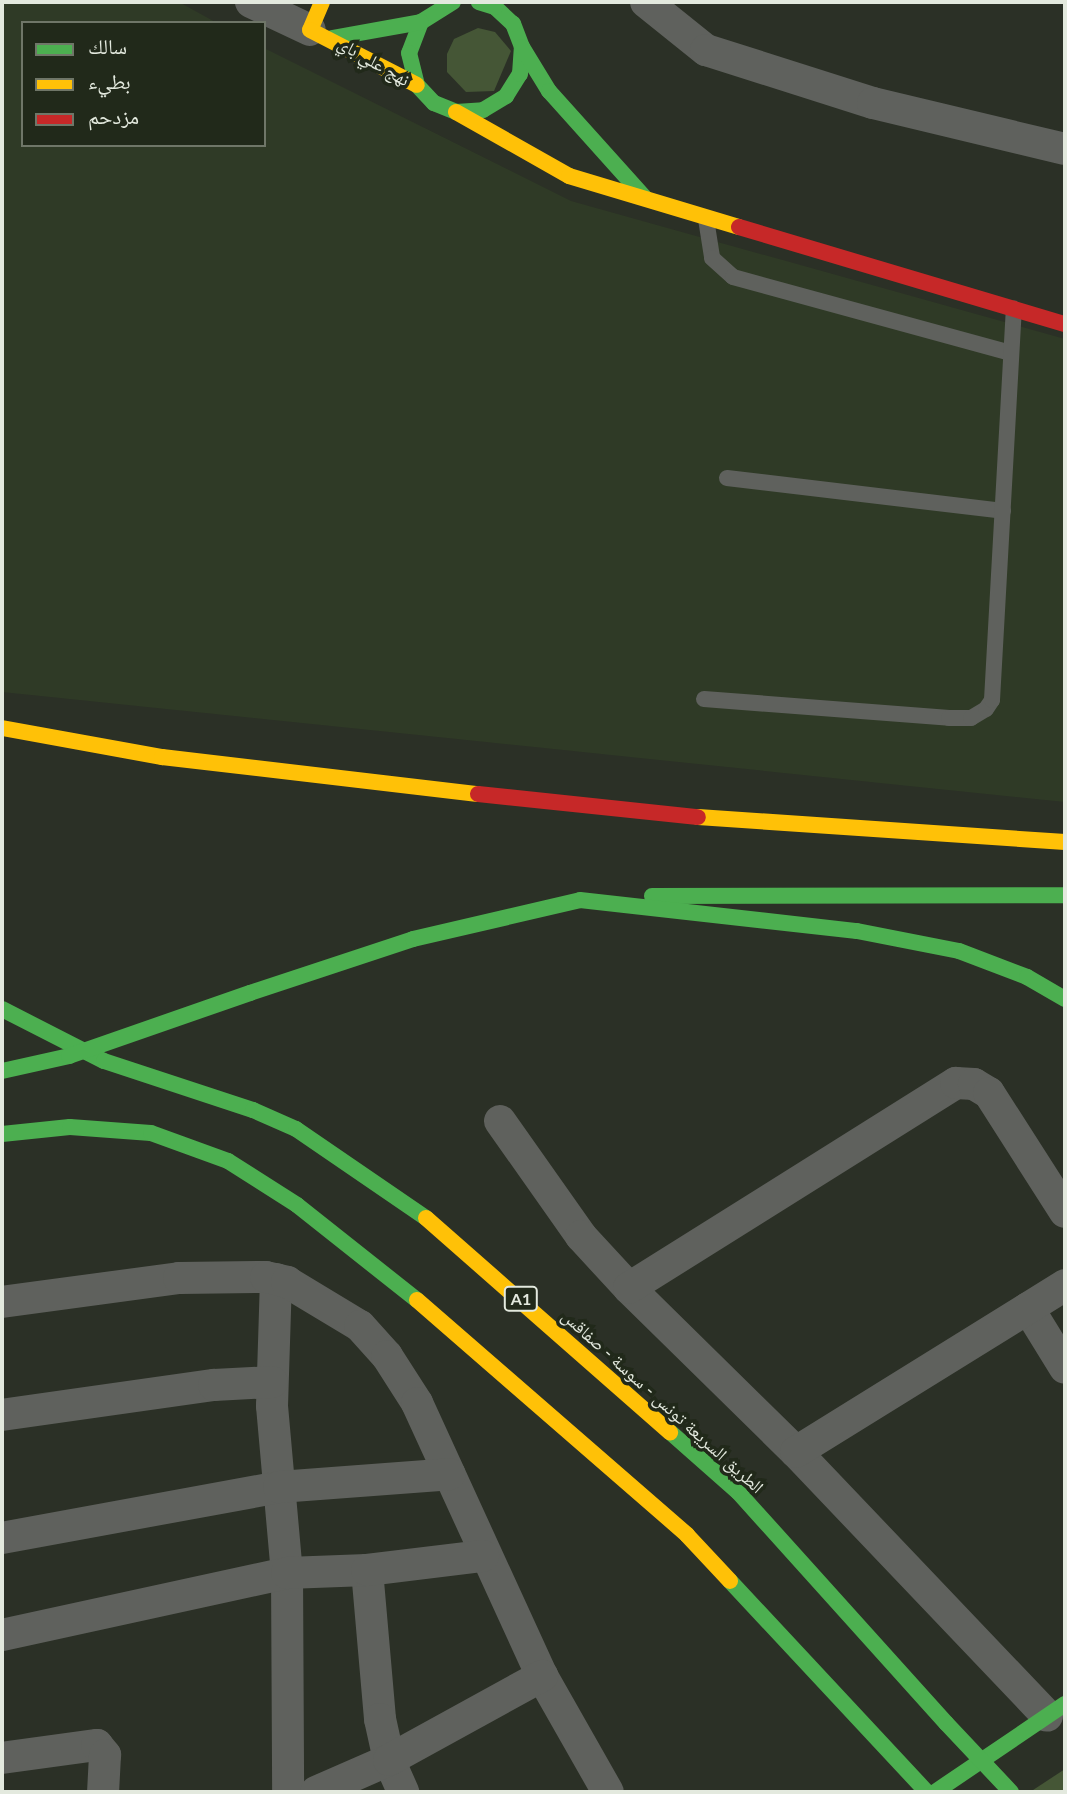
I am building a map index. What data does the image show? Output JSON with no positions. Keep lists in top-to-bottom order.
{
  "streets": {
    "main road": ["نهج علي باي", "A1", "الطريق السريعة تونس - سوسة - صفاقس"]
  },
  "legend": ["سالك", "بطيء", "مزدحم"]
}
